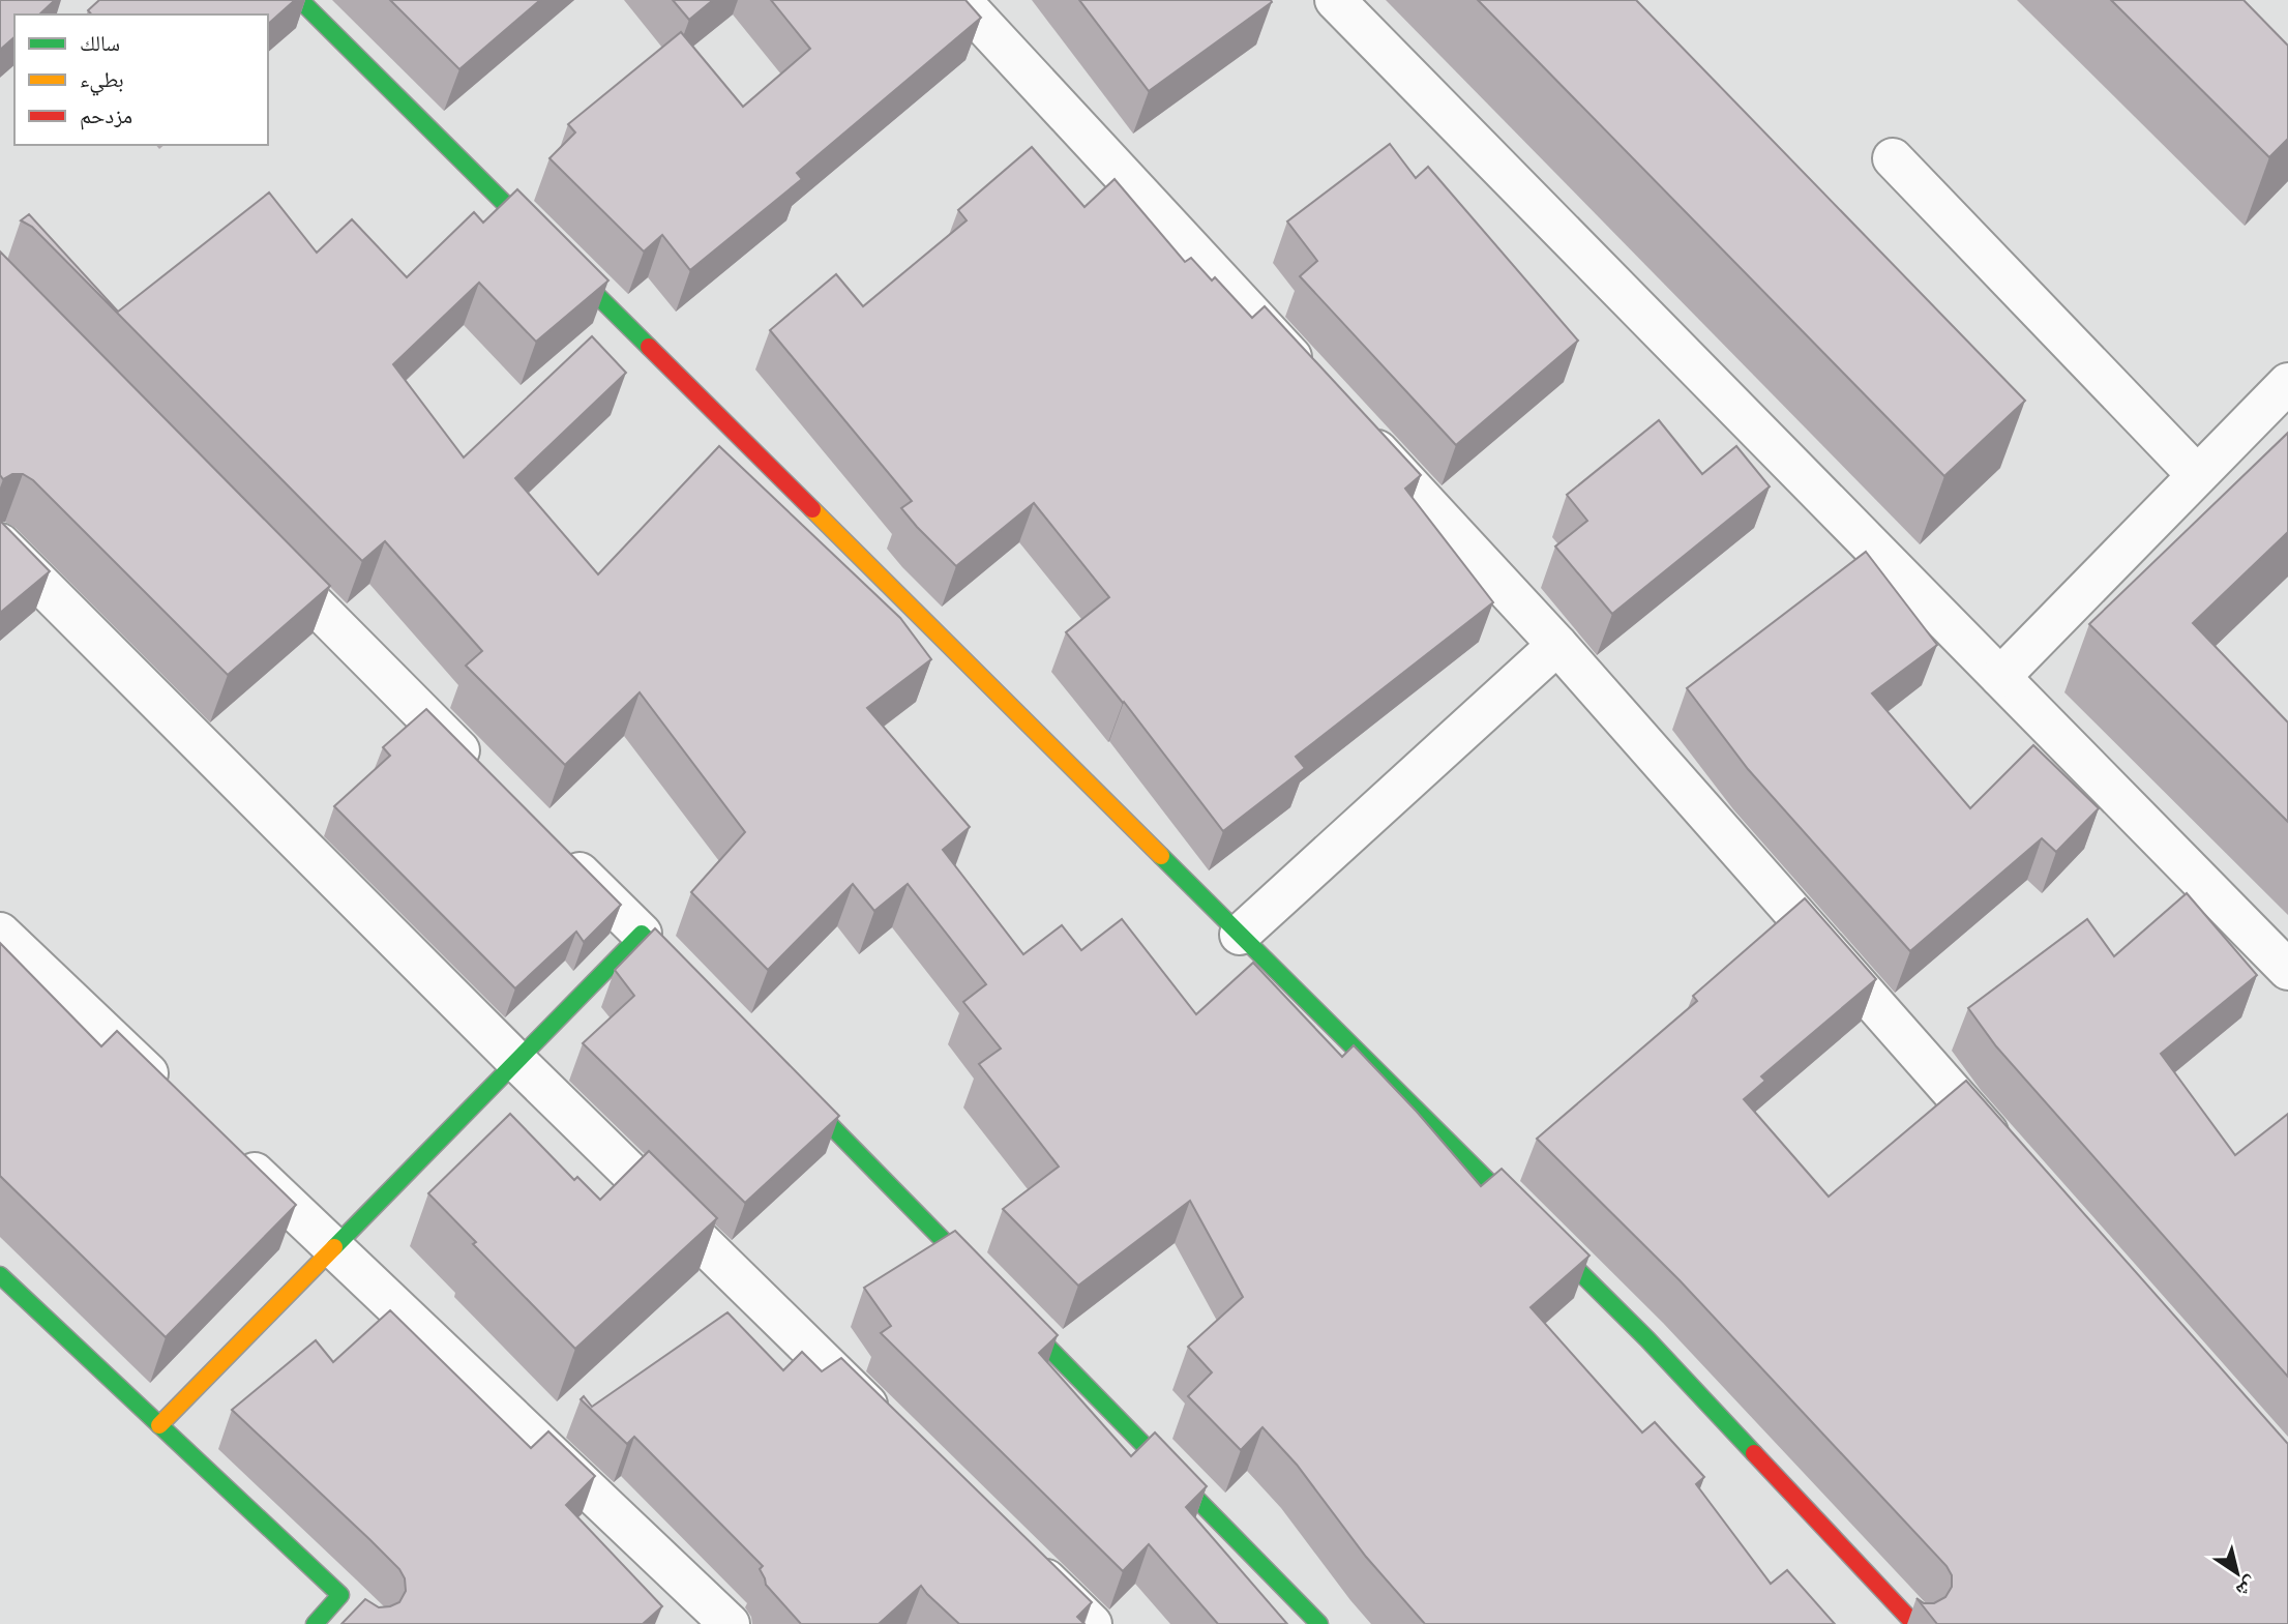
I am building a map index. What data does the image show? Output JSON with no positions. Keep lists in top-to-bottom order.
{
  "legend": ["سالك", "بطيء", "مزدحم"],
  "north": "bottom right"
}
